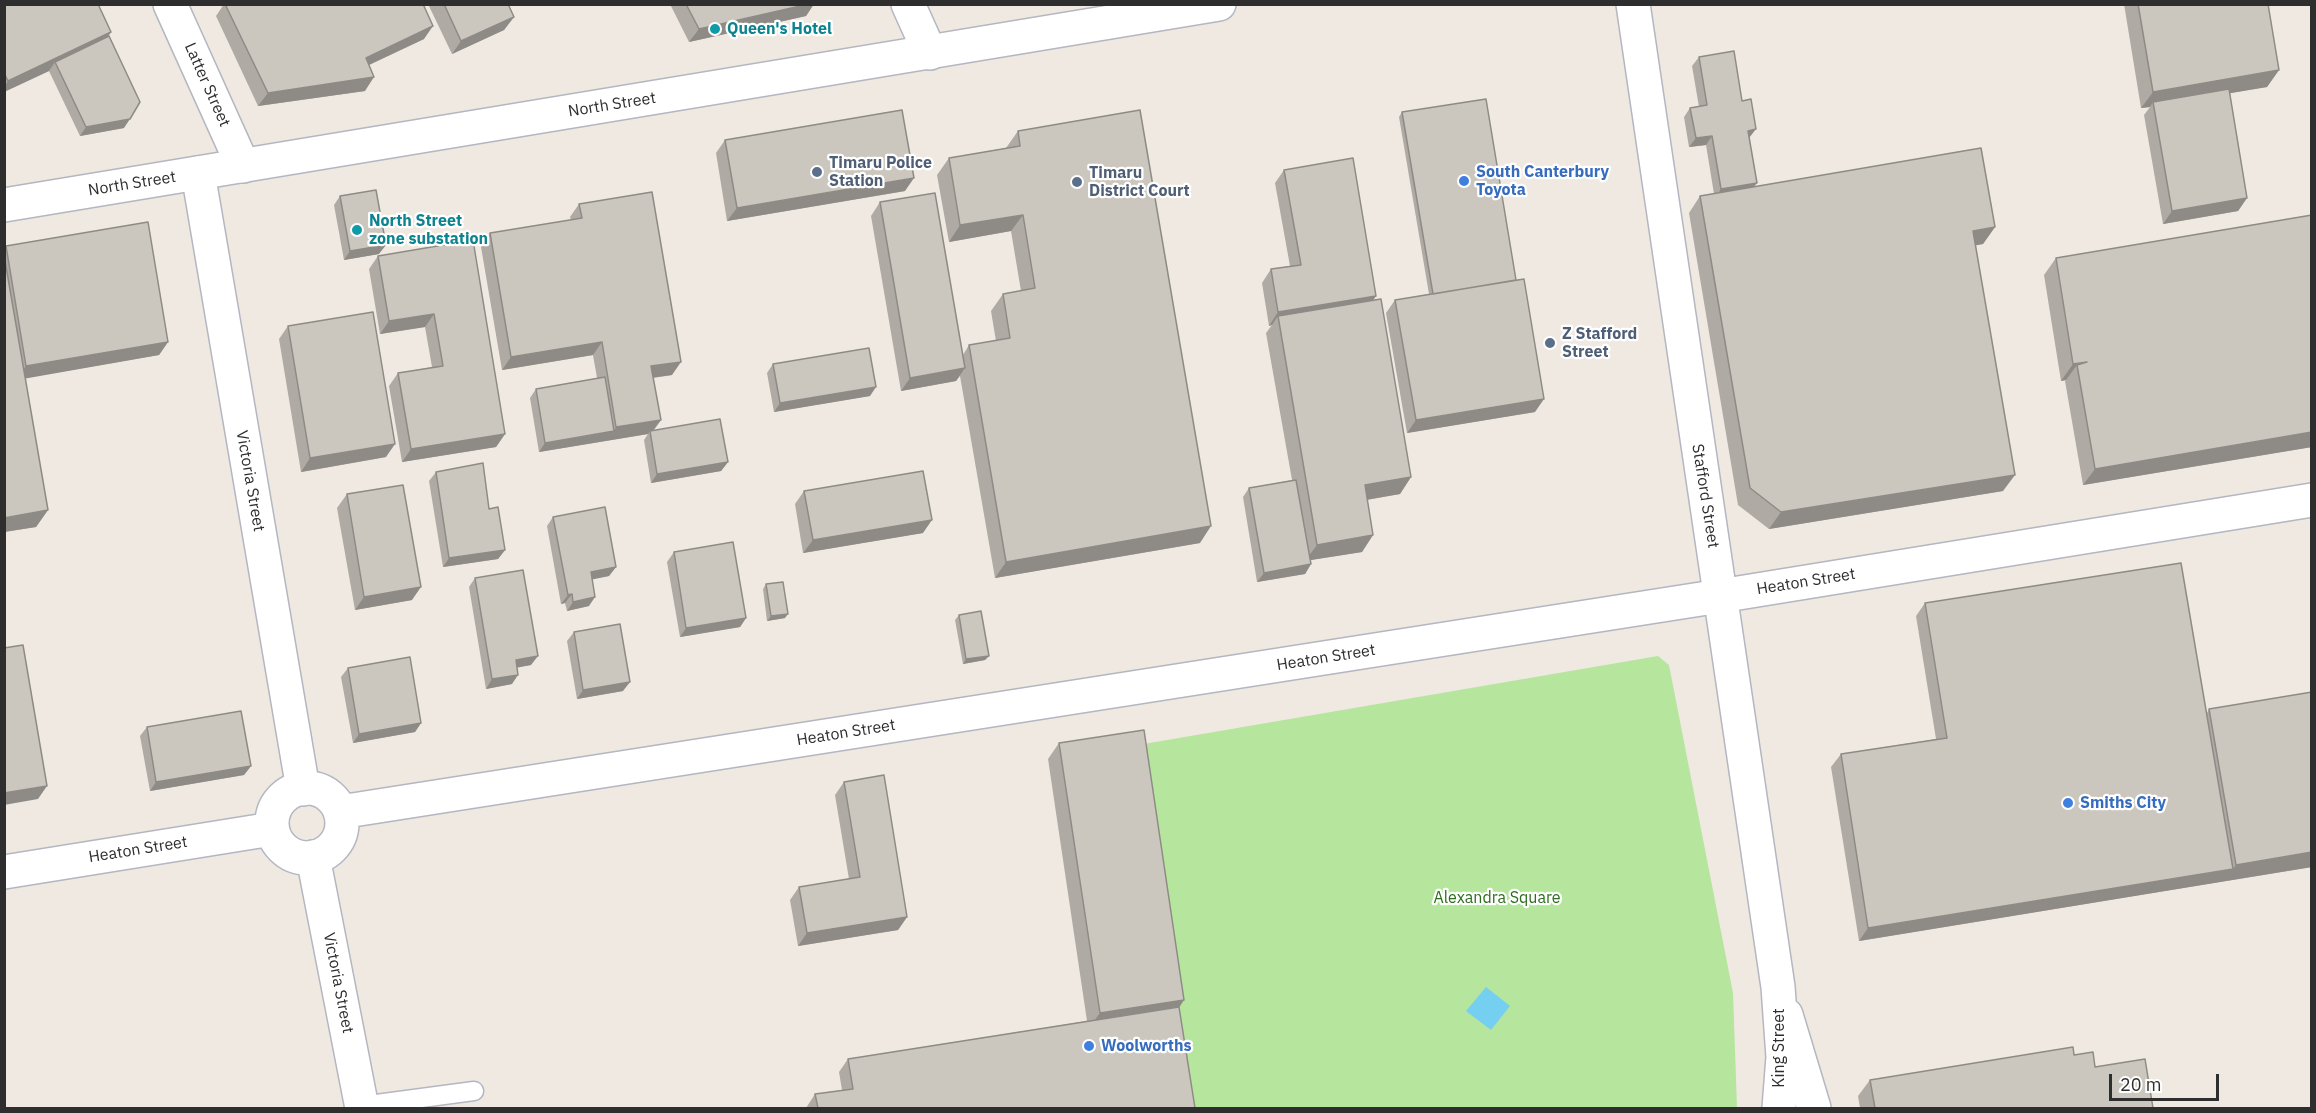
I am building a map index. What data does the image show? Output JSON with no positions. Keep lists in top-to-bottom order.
{
  "streets": {
    "street": [
      "Latter Street",
      "North Street",
      "Victoria Street",
      "Stafford Street",
      "Heaton Street",
      "King Street"
    ]
  },
  "crossings": [
    ["Latter Street", "North Street"],
    ["North Street", "Victoria Street"],
    ["Victoria Street", "Heaton Street"],
    ["Stafford Street", "Heaton Street"],
    ["Stafford Street", "King Street"]
  ],
  "parks": ["Alexandra Square"],
  "places": [
    "Queen's Hotel",
    "Timaru Police Station",
    "South Canterbury Toyota",
    "Timaru District Court",
    "North Street zone substation",
    "Z Stafford Street",
    "Smiths City",
    "Woolworths"
  ],
  "scale_bar": "20 m"
}
